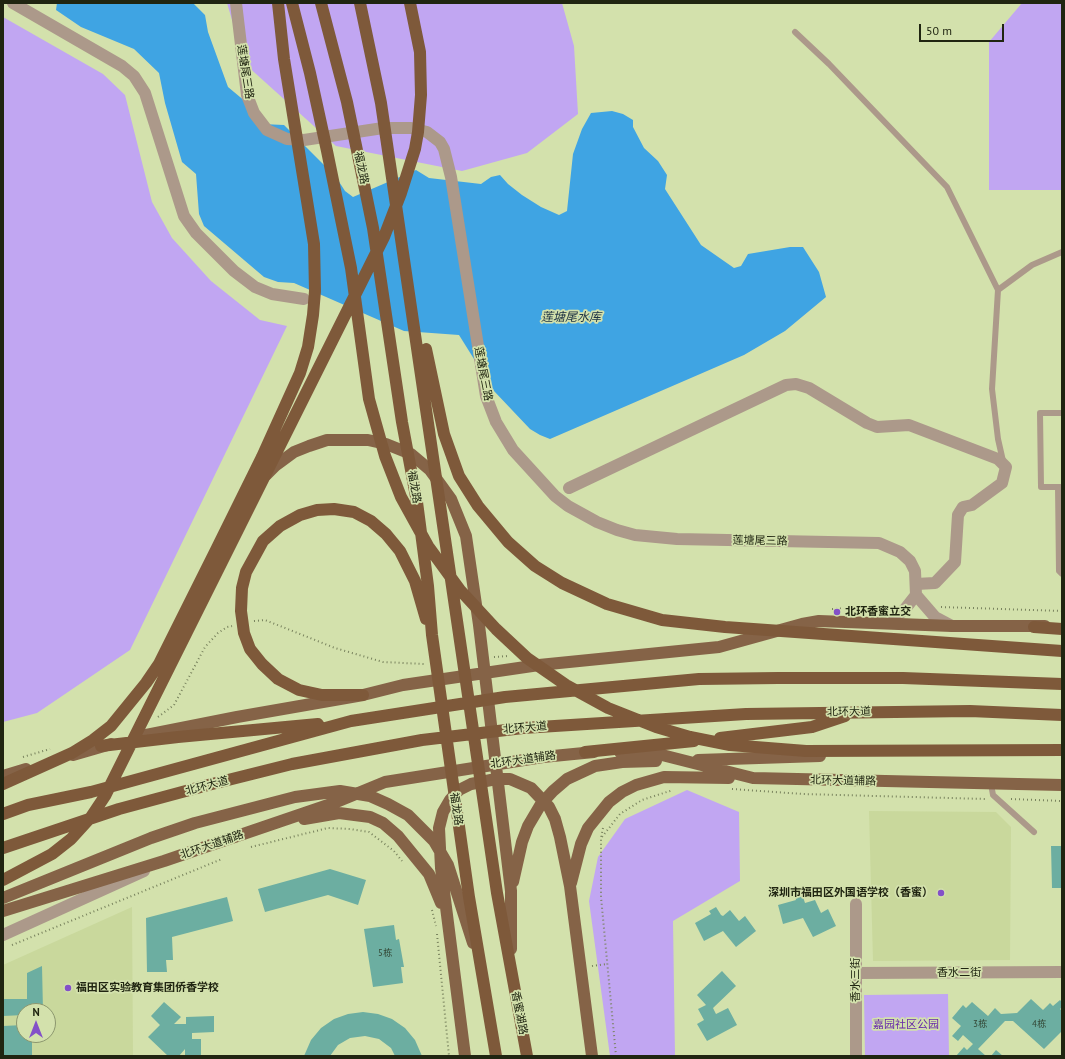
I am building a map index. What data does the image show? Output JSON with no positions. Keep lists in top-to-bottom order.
{
  "streets": {
    "highway": ["福龙路", "北环大道", "香蜜湖路"],
    "main road": ["北环大道辅路"],
    "street": ["莲塘尾三路", "香水二街", "香水三街"]
  },
  "crossings": [
    ["福龙路", "香蜜湖路"],
    ["香水二街", "香水三街"]
  ],
  "water": ["莲塘尾水库"],
  "parks": ["嘉园社区公园"],
  "places": ["北环香蜜立交", "深圳市福田区外国语学校（香蜜）", "福田区实验教育集团侨香学校"],
  "house_numbers": ["5栋", "3栋", "4栋"],
  "scale_bar": "50 m",
  "north": "top"
}
